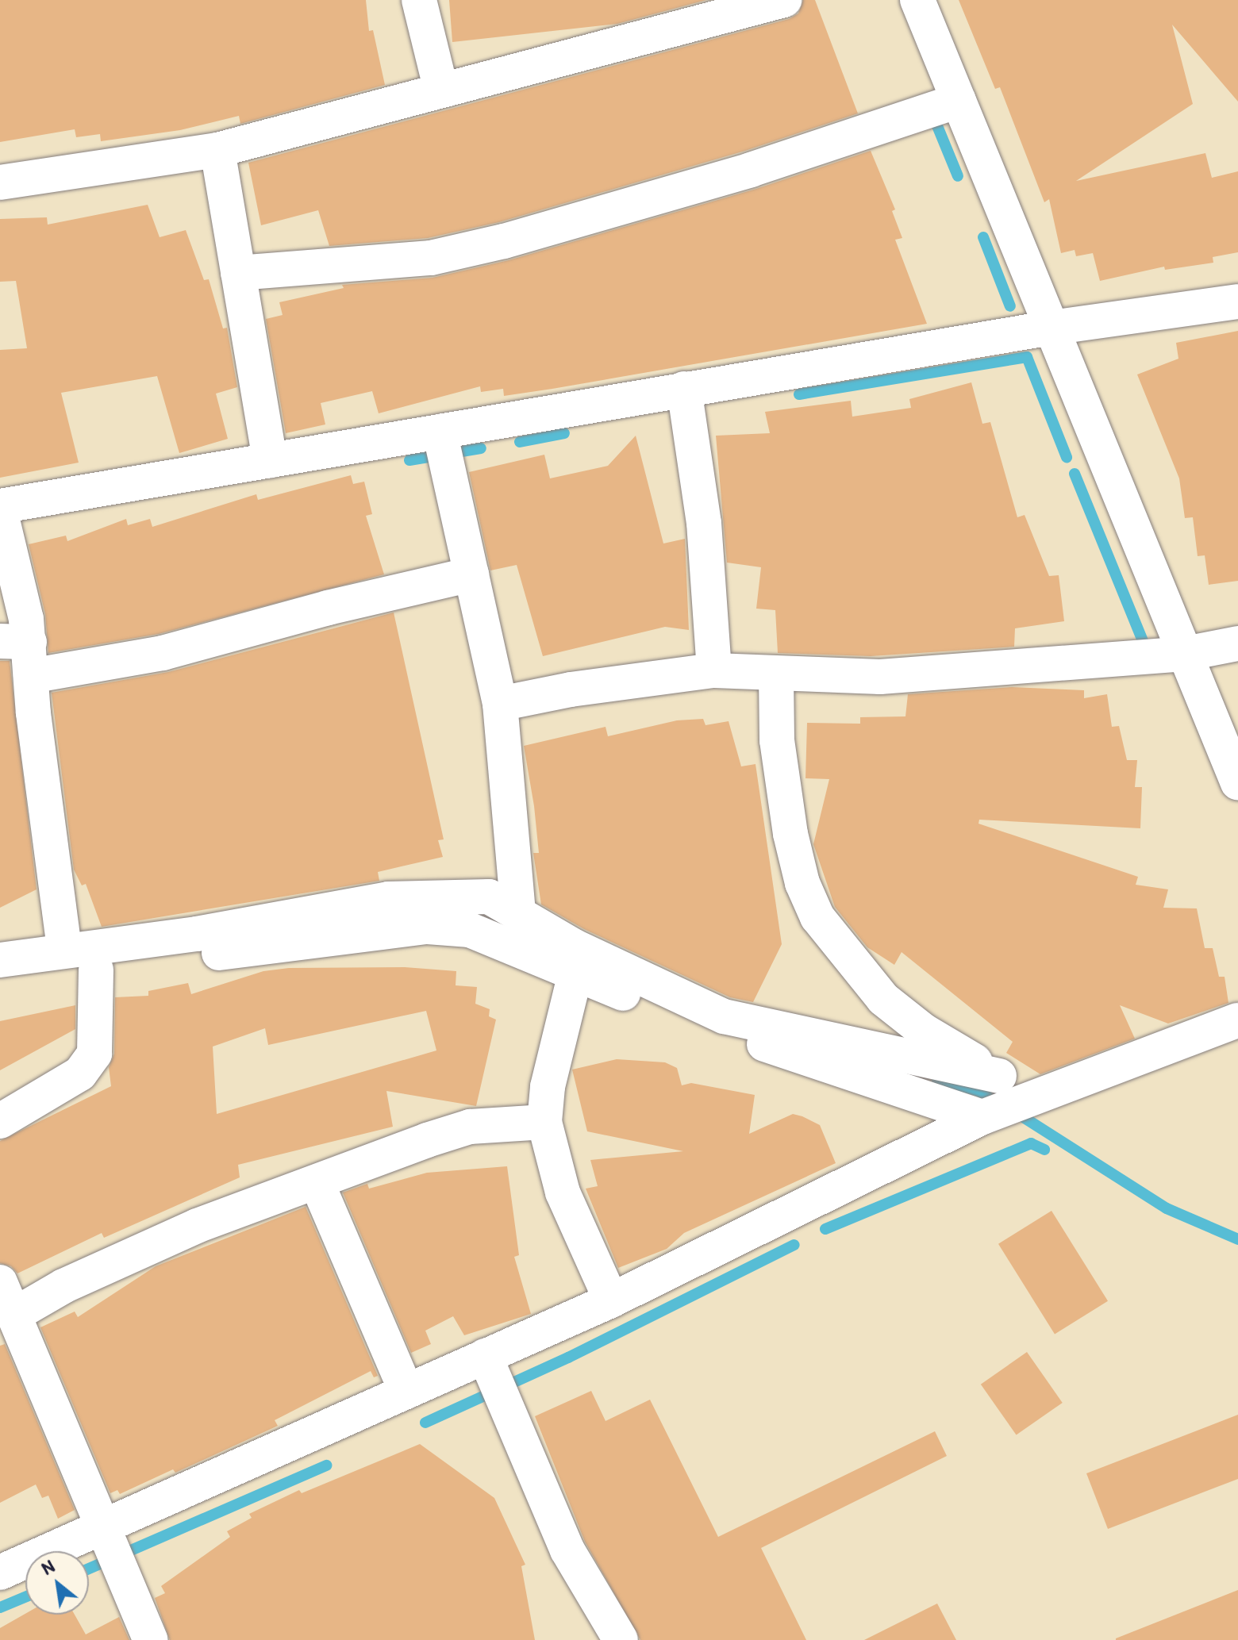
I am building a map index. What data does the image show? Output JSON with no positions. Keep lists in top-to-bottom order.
{
  "north": "top left"
}
